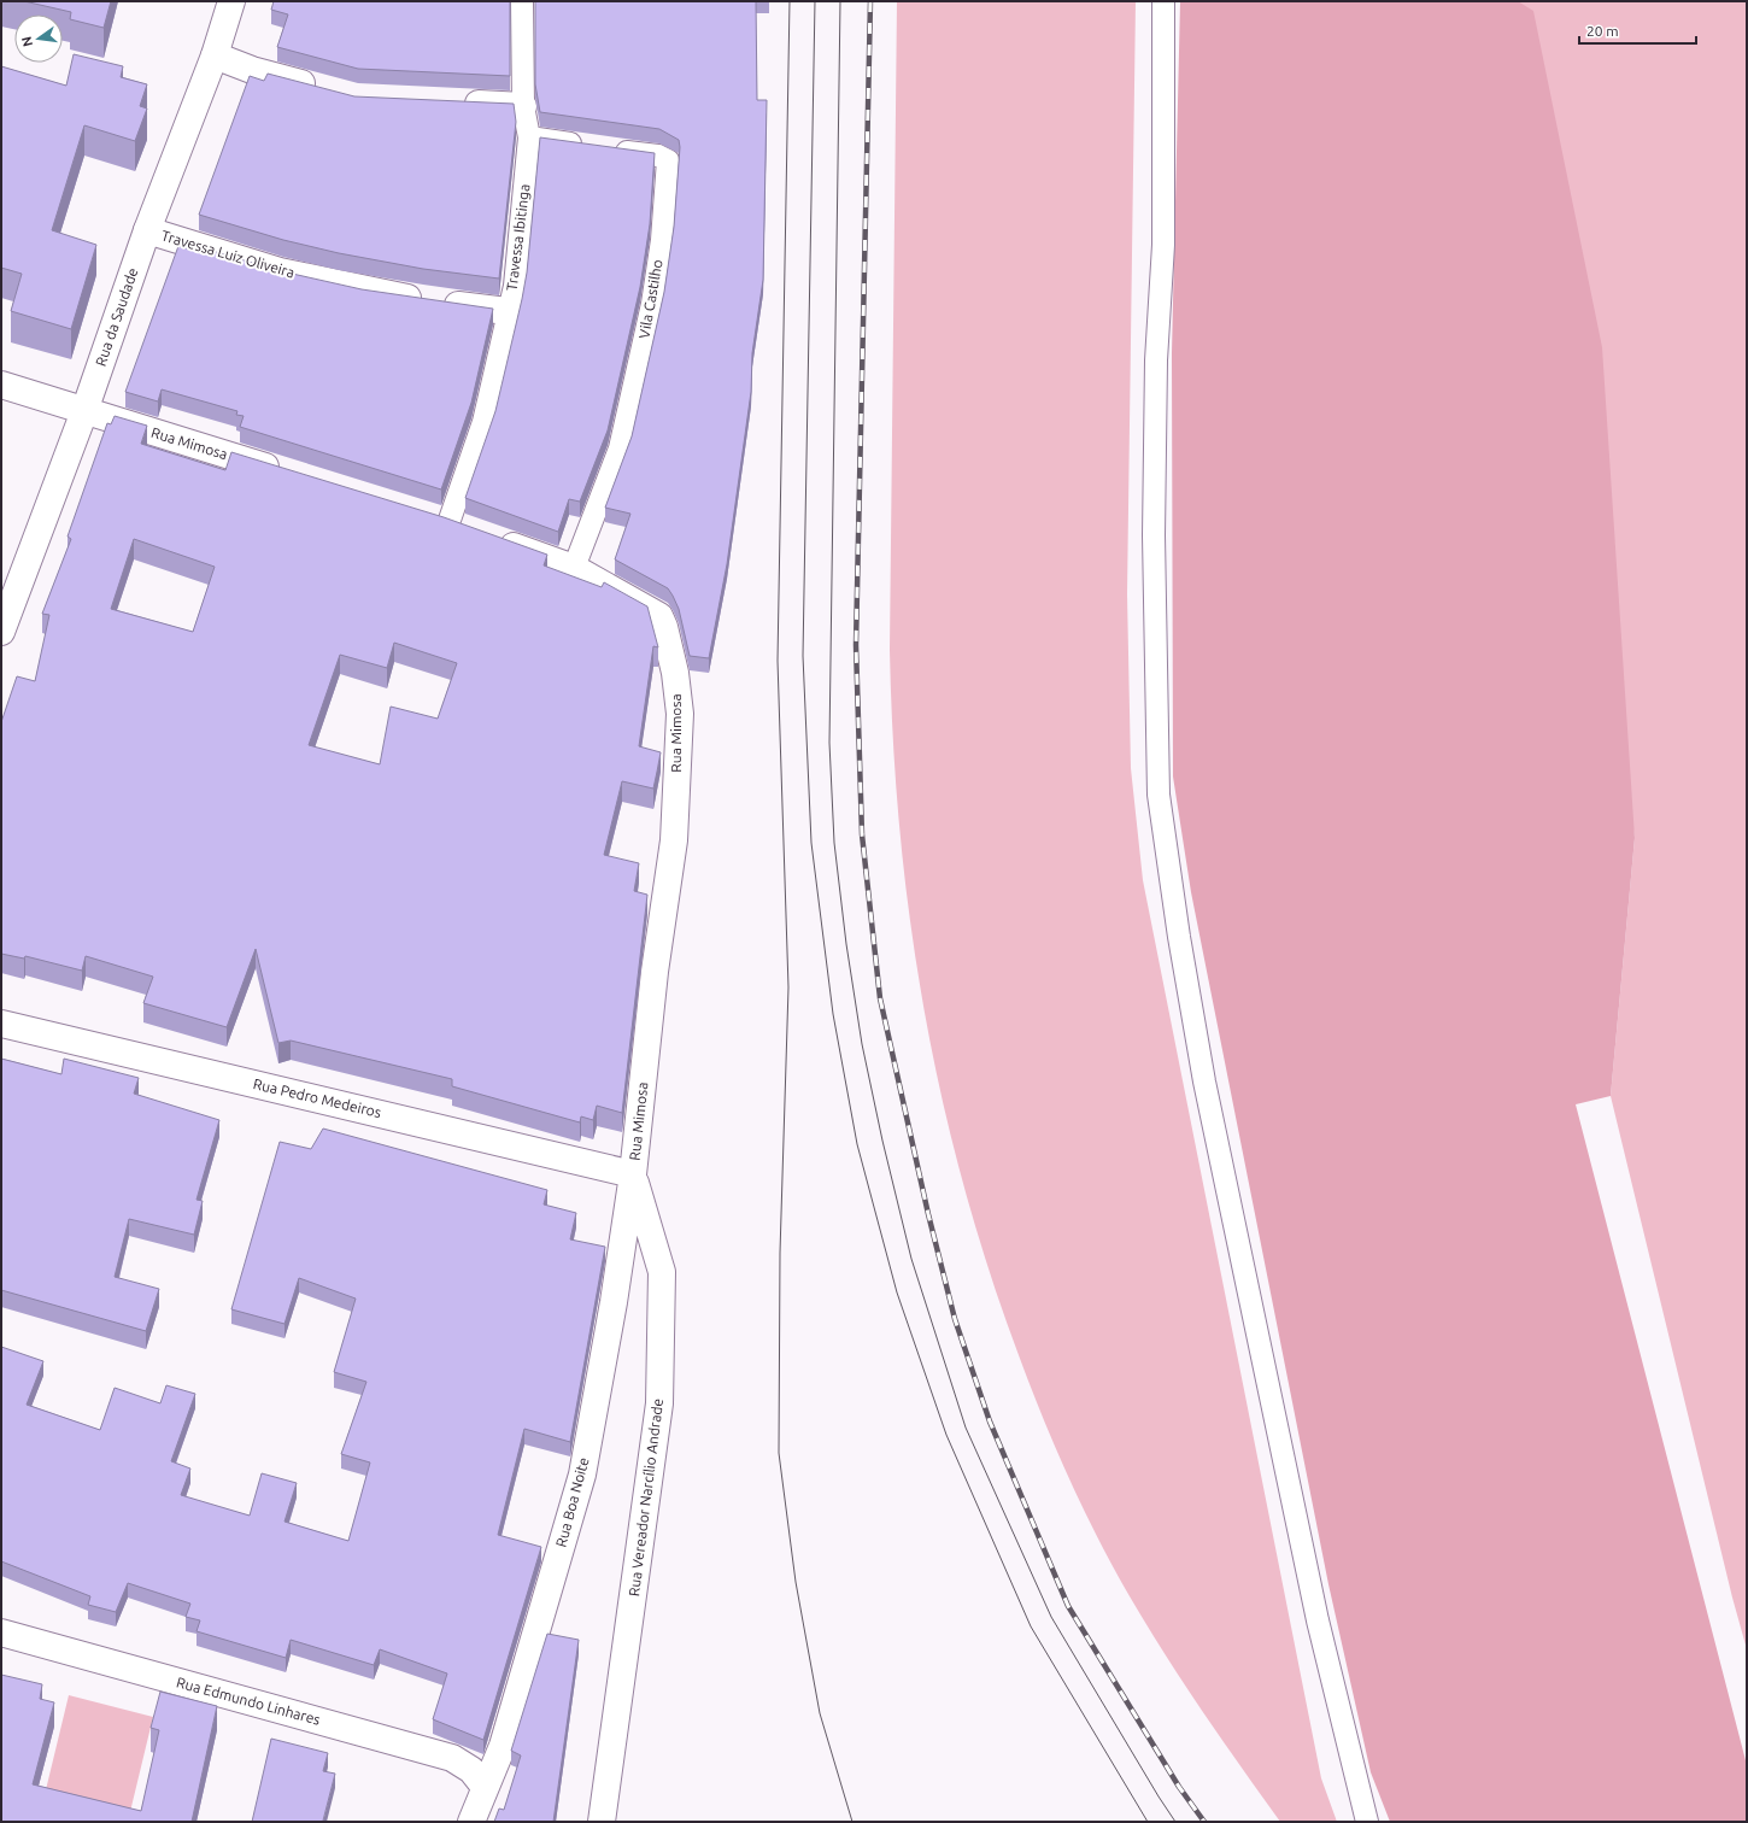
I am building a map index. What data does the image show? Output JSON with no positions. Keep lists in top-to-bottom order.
{
  "streets": {
    "street": [
      "Travessa Luiz Oliveira",
      "Rua da Saudade",
      "Rua Mimosa",
      "Rua Pedro Medeiros",
      "Rua Vereador Narcílio Andrade",
      "Rua Boa Noite",
      "Rua Edmundo Linhares"
    ],
    "lane": ["Travessa Ibitinga", "Vila Castilho"]
  },
  "crossings": [
    ["Travessa Ibitinga", "Travessa Luiz Oliveira"],
    ["Travessa Ibitinga", "Vila Castilho"],
    ["Travessa Luiz Oliveira", "Rua da Saudade"],
    ["Vila Castilho", "Rua Mimosa"],
    ["Rua da Saudade", "Rua Mimosa"],
    ["Rua Mimosa", "Rua Pedro Medeiros"],
    ["Rua Mimosa", "Rua Vereador Narcílio Andrade"],
    ["Rua Mimosa", "Rua Boa Noite"],
    ["Rua Pedro Medeiros", "Rua Vereador Narcílio Andrade"],
    ["Rua Pedro Medeiros", "Rua Boa Noite"],
    ["Rua Vereador Narcílio Andrade", "Rua Boa Noite"],
    ["Rua Boa Noite", "Rua Edmundo Linhares"]
  ],
  "scale_bar": "20 m",
  "north": "left"
}
